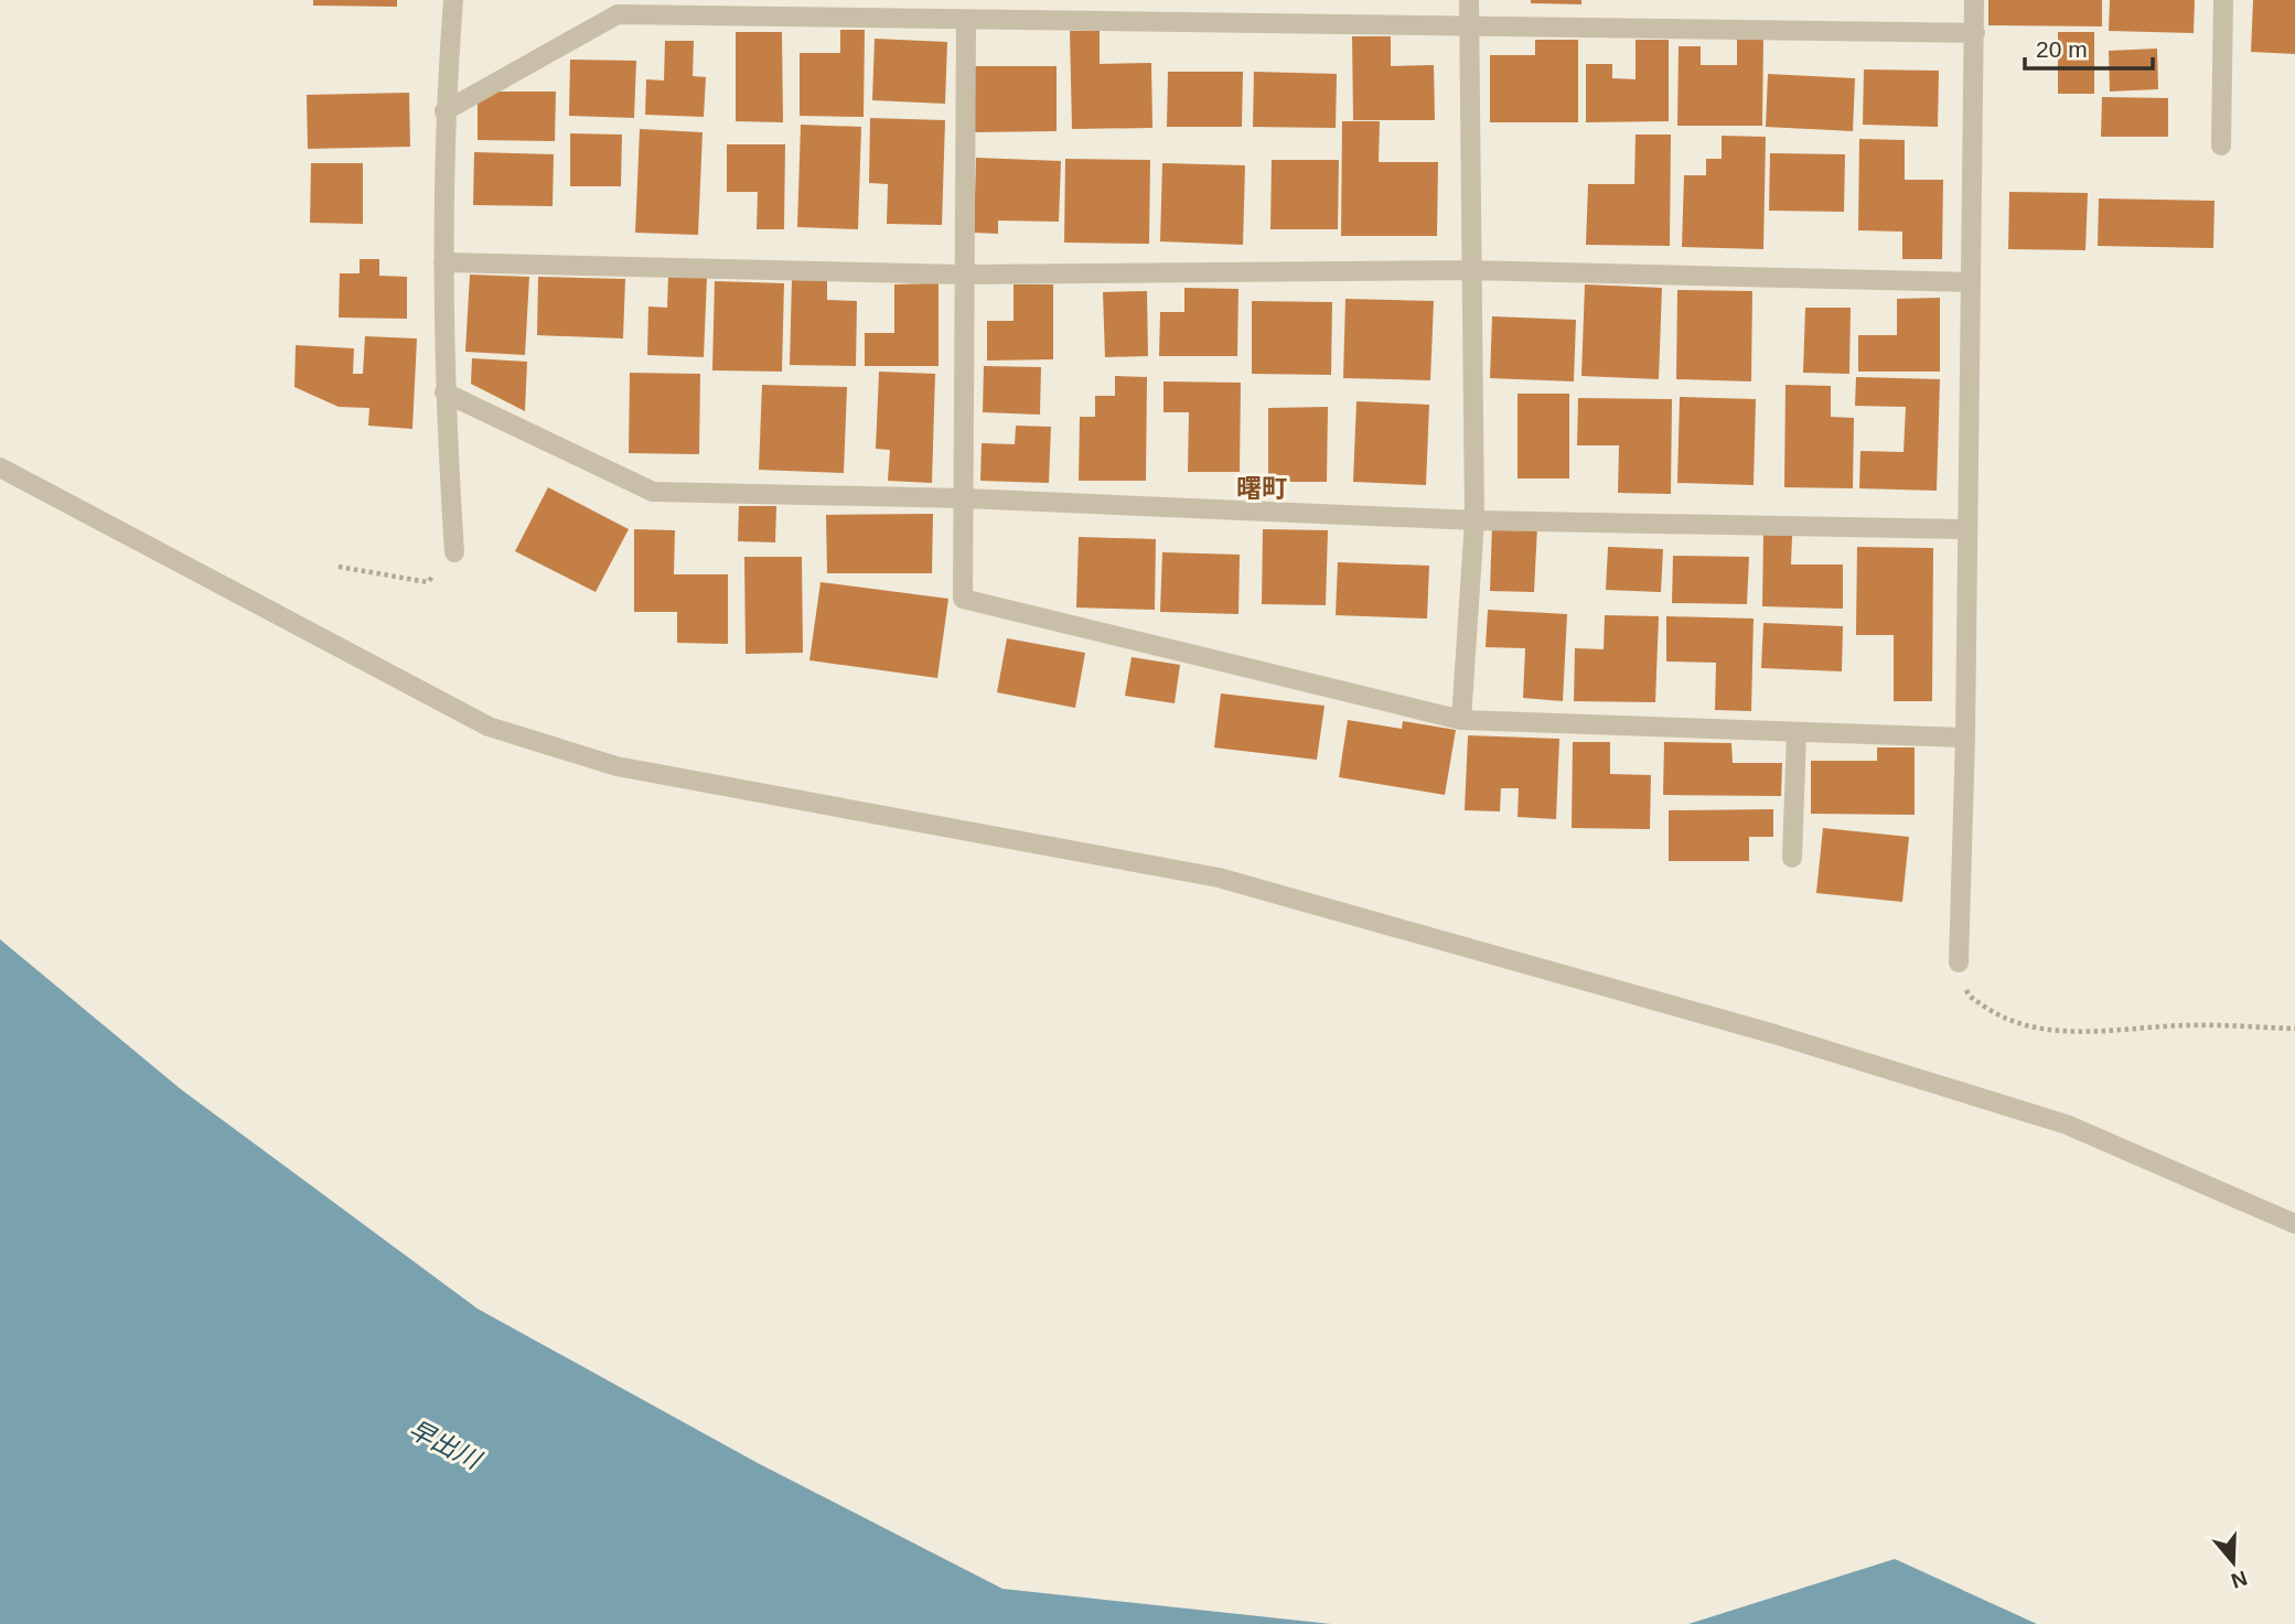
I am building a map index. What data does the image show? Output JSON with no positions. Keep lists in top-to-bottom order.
{
  "districts": ["曙町"],
  "water": ["早出川"],
  "scale_bar": "20 m",
  "north": "bottom"
}
